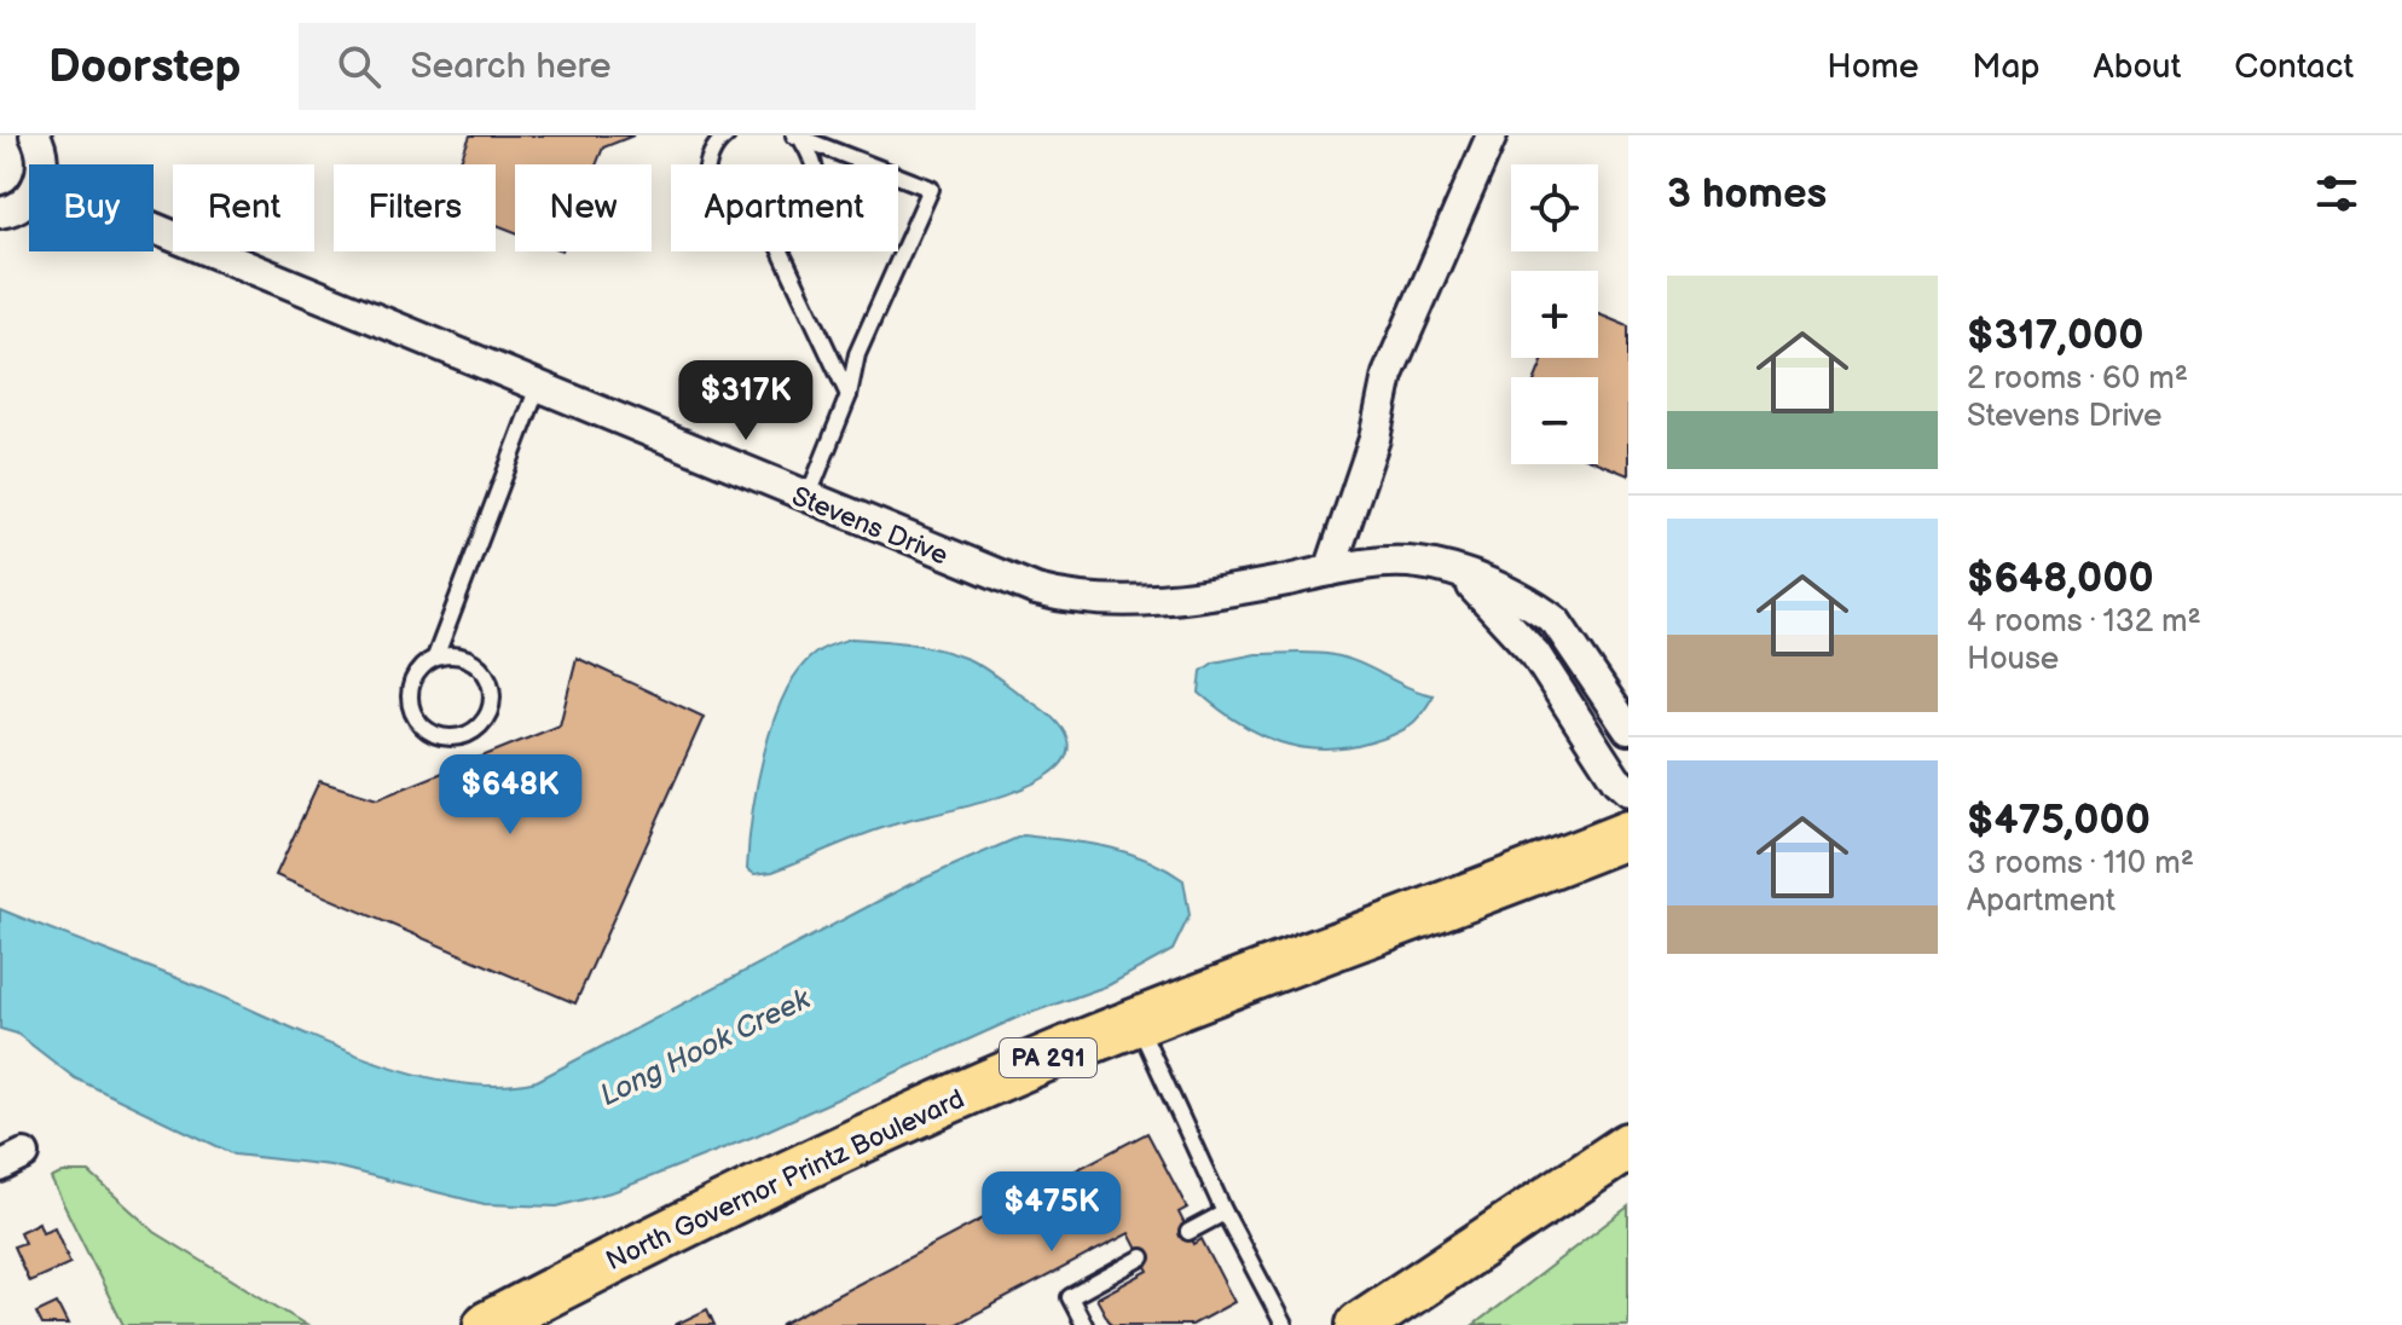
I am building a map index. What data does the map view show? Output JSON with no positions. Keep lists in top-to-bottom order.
{
  "streets": {
    "main road": ["PA 291", "North Governor Printz Boulevard"],
    "street": ["Stevens Drive"]
  },
  "water": ["Long Hook Creek"],
  "page": {
    "header": "Doorstep",
    "search": "Search here",
    "nav": [
      "Home",
      "Map",
      "About",
      "Contact"
    ],
    "heading": "3 homes",
    "map_buttons": ["+", "−"],
    "chip": [
      "Buy",
      "Rent",
      "Filters",
      "New",
      "Apartment"
    ],
    "list": [
      {
        "name": "$317,000",
        "note": "2 rooms · 60 m² · Stevens Drive"
      },
      {
        "name": "$648,000",
        "note": "4 rooms · 132 m² · House"
      },
      {
        "name": "$475,000",
        "note": "3 rooms · 110 m² · Apartment"
      }
    ],
    "price": ["$317K", "$648K", "$475K"]
  }
}
